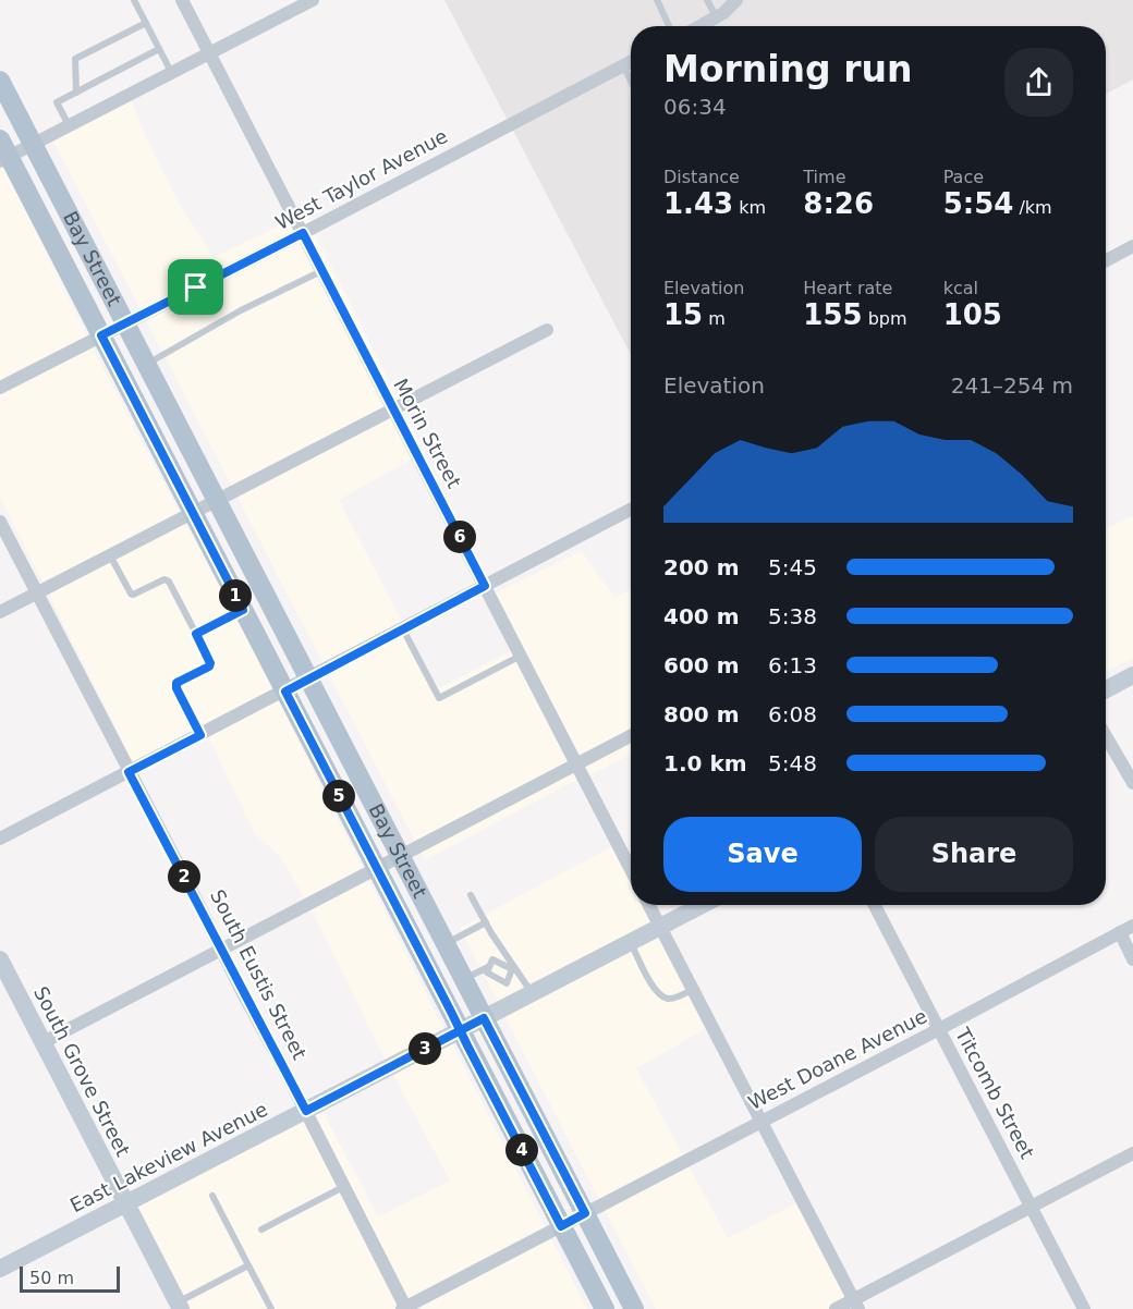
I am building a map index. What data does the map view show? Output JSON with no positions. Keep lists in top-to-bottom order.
{
  "streets": {
    "main road": ["Bay Street"],
    "street": [
      "West Taylor Avenue",
      "Morin Street",
      "South Eustis Street",
      "West Doane Avenue",
      "South Grove Street",
      "Titcomb Street",
      "East Lakeview Avenue"
    ]
  },
  "crossings": [
    ["West Taylor Avenue", "Bay Street"],
    ["West Taylor Avenue", "Morin Street"],
    ["Bay Street", "West Doane Avenue"],
    ["Bay Street", "East Lakeview Avenue"],
    ["South Eustis Street", "West Doane Avenue"],
    ["South Eustis Street", "East Lakeview Avenue"],
    ["West Doane Avenue", "Titcomb Street"],
    ["South Grove Street", "East Lakeview Avenue"]
  ],
  "scale_bar": "50 m",
  "page": {
    "heading": ["Morning run", "06:34"],
    "stats": [
      ["Distance", "1.43 km"],
      ["Time", "8:26"],
      ["Pace", "5:54 /km"],
      ["Elevation", "15 m"],
      ["Heart rate", "155 bpm"],
      ["kcal", "105"]
    ],
    "chart": ["Elevation", "241–254 m"],
    "pins": [
      "6",
      "1",
      "5",
      "2",
      "3",
      "4"
    ],
    "list": [
      {
        "name": "200 m",
        "note": "5:45"
      },
      {
        "name": "400 m",
        "note": "5:38"
      },
      {
        "name": "600 m",
        "note": "6:13"
      },
      {
        "name": "800 m",
        "note": "6:08"
      },
      {
        "name": "1.0 km",
        "note": "5:48"
      }
    ],
    "buttons": ["Save", "Share"],
    "scale": "50 m"
  }
}
